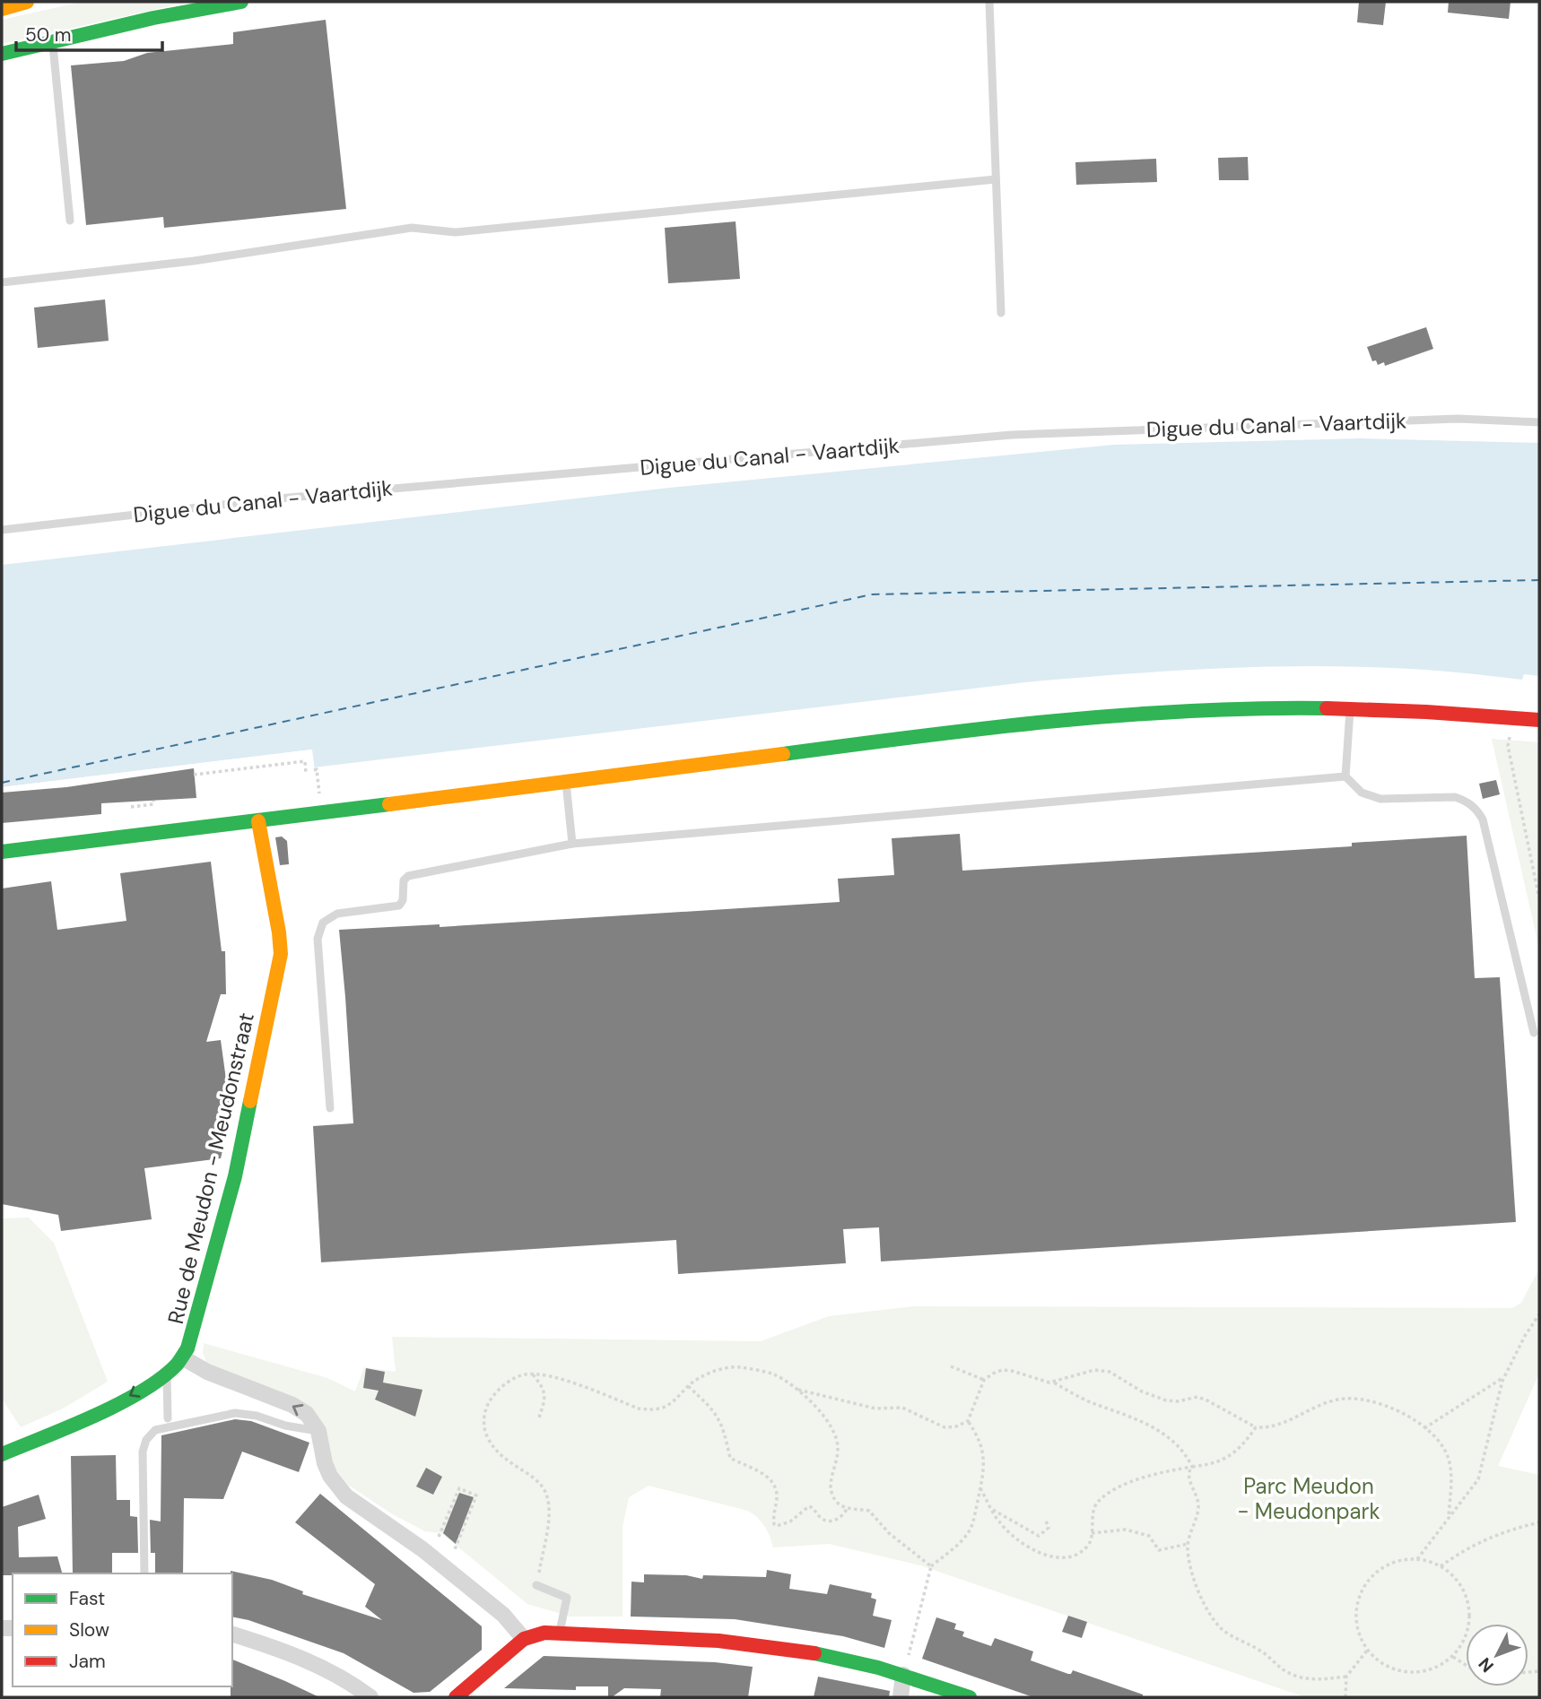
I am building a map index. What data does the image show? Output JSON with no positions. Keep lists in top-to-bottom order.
{
  "streets": {
    "main road": ["Rue de Meudon - Meudonstraat"],
    "lane": ["Digue du Canal - Vaartdijk"]
  },
  "parks": ["Parc Meudon - Meudonpark"],
  "legend": ["Fast", "Slow", "Jam"],
  "scale_bar": "50 m",
  "north": "bottom left"
}
